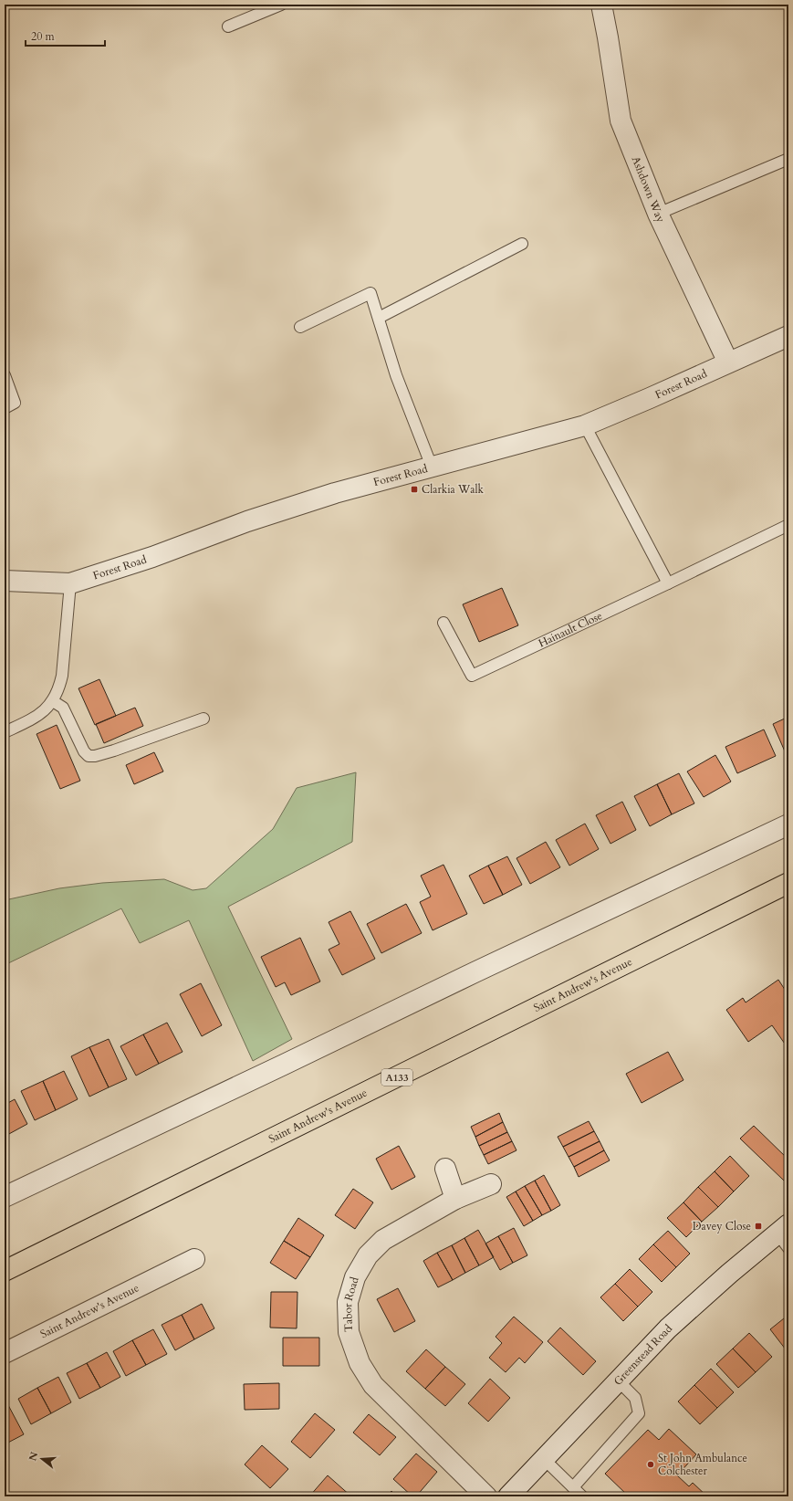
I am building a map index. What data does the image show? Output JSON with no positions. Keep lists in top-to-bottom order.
{
  "streets": {
    "main road": ["Saint Andrew's Avenue", "A133"],
    "street": [
      "Ashdown Way",
      "Forest Road",
      "Tabor Road",
      "Greenstead Road"
    ],
    "lane": ["Hainault Close"]
  },
  "crossings": [
    ["Ashdown Way", "Forest Road"]
  ],
  "places": {
    "transit": ["Clarkia Walk", "Davey Close"],
    "other": ["St John Ambulance Colchester"]
  },
  "scale_bar": "20 m",
  "north": "left"
}
